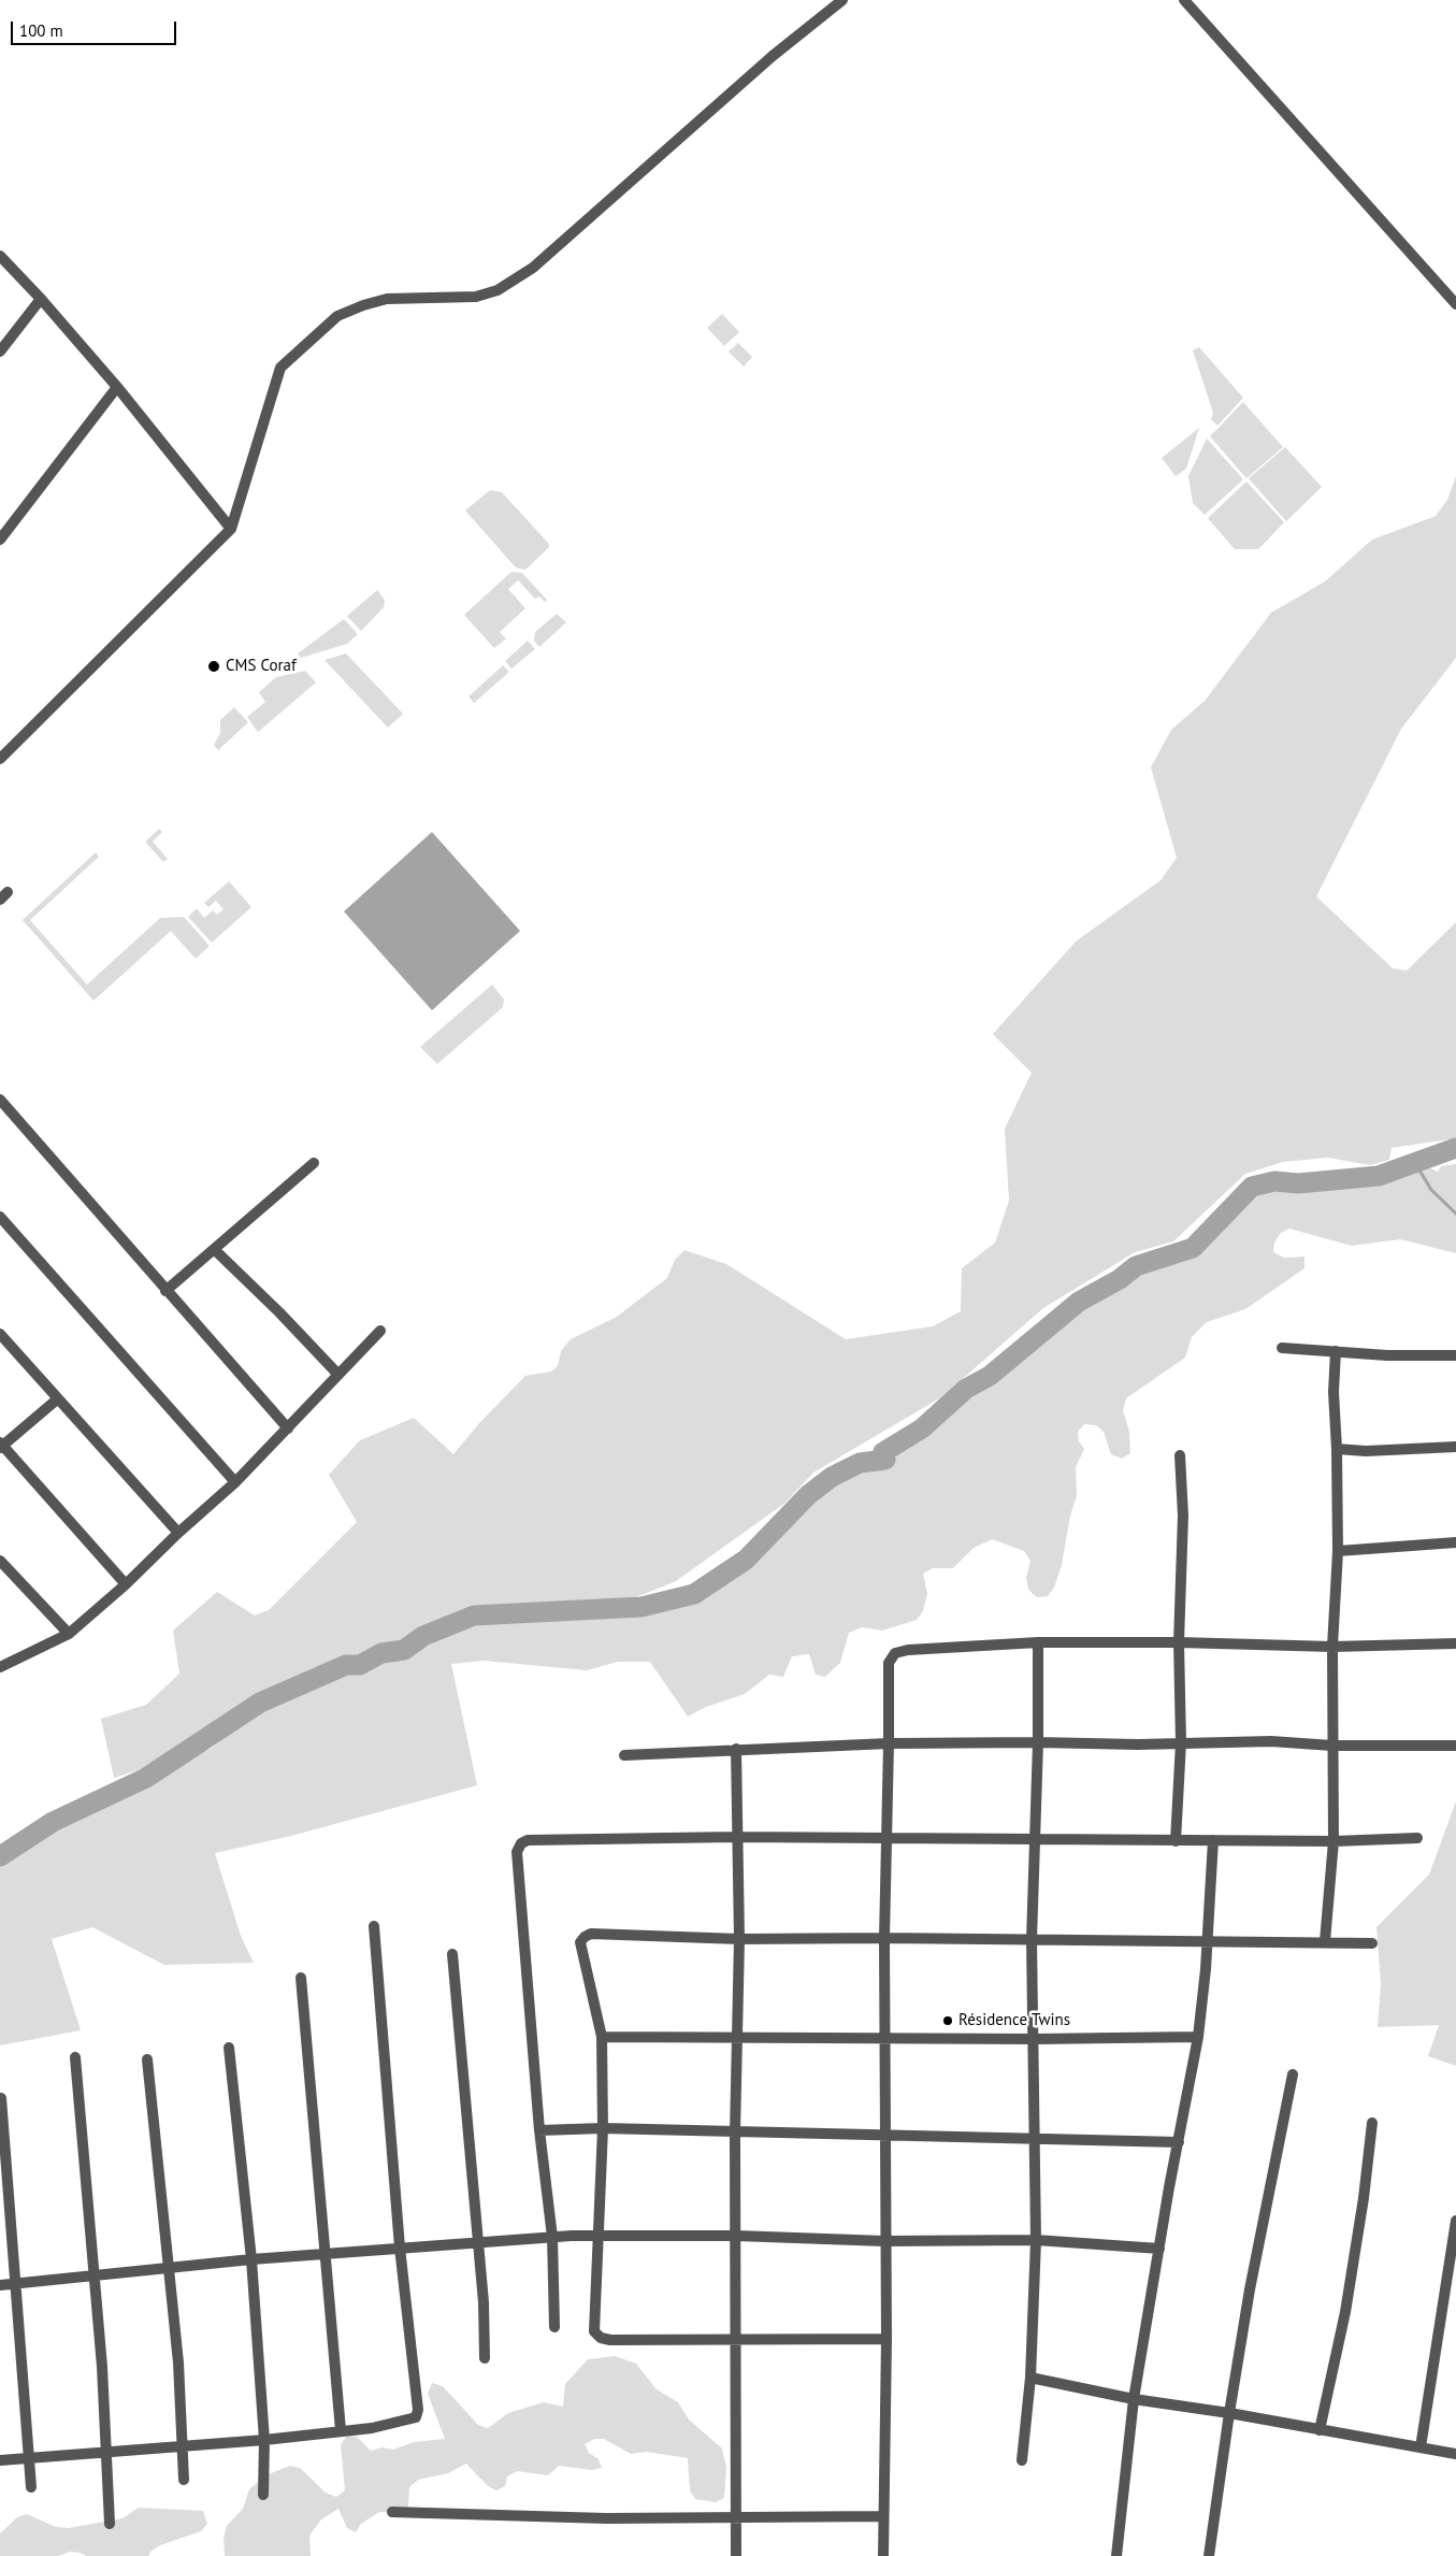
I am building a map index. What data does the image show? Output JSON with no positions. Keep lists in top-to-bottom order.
{
  "places": ["CMS Coraf", "Résidence Twins"],
  "scale_bar": "100 m"
}
